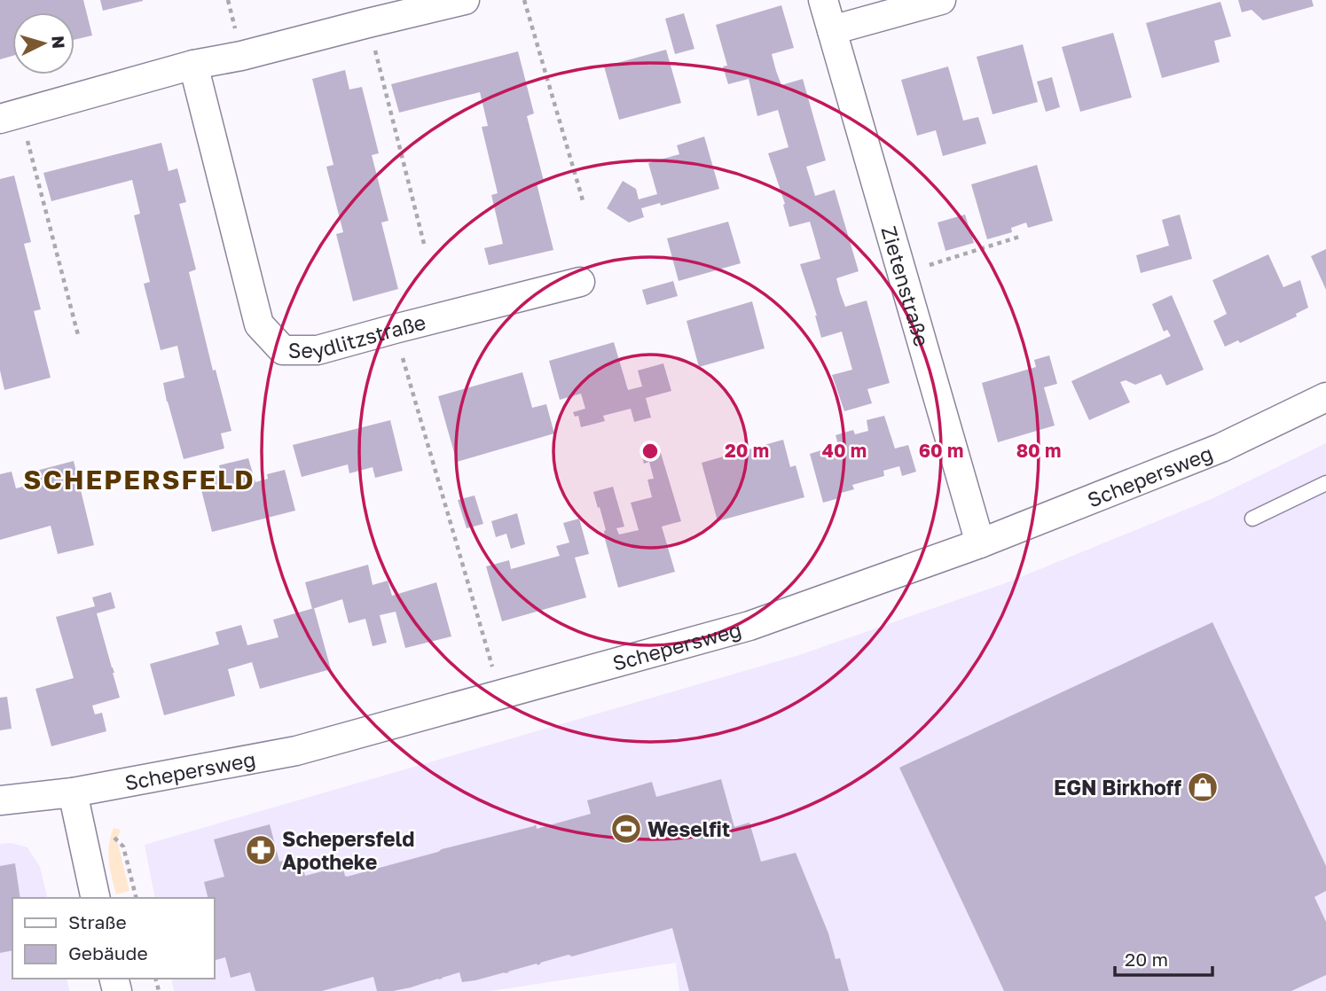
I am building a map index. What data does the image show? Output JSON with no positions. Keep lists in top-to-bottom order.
{
  "streets": {
    "street": ["Zietenstraße", "Seydlitzstraße", "Schepersweg"]
  },
  "crossings": [
    ["Zietenstraße", "Schepersweg"]
  ],
  "districts": ["SCHEPERSFELD"],
  "places": {
    "shop": ["EGN Birkhoff"],
    "sports": ["Weselfit"],
    "pharmacy": ["Schepersfeld Apotheke"]
  },
  "legend": ["Straße", "Gebäude"],
  "scale_bar": "20 m",
  "north": "right",
  "rings": [
    "20 m",
    "40 m",
    "60 m",
    "80 m"
  ]
}
